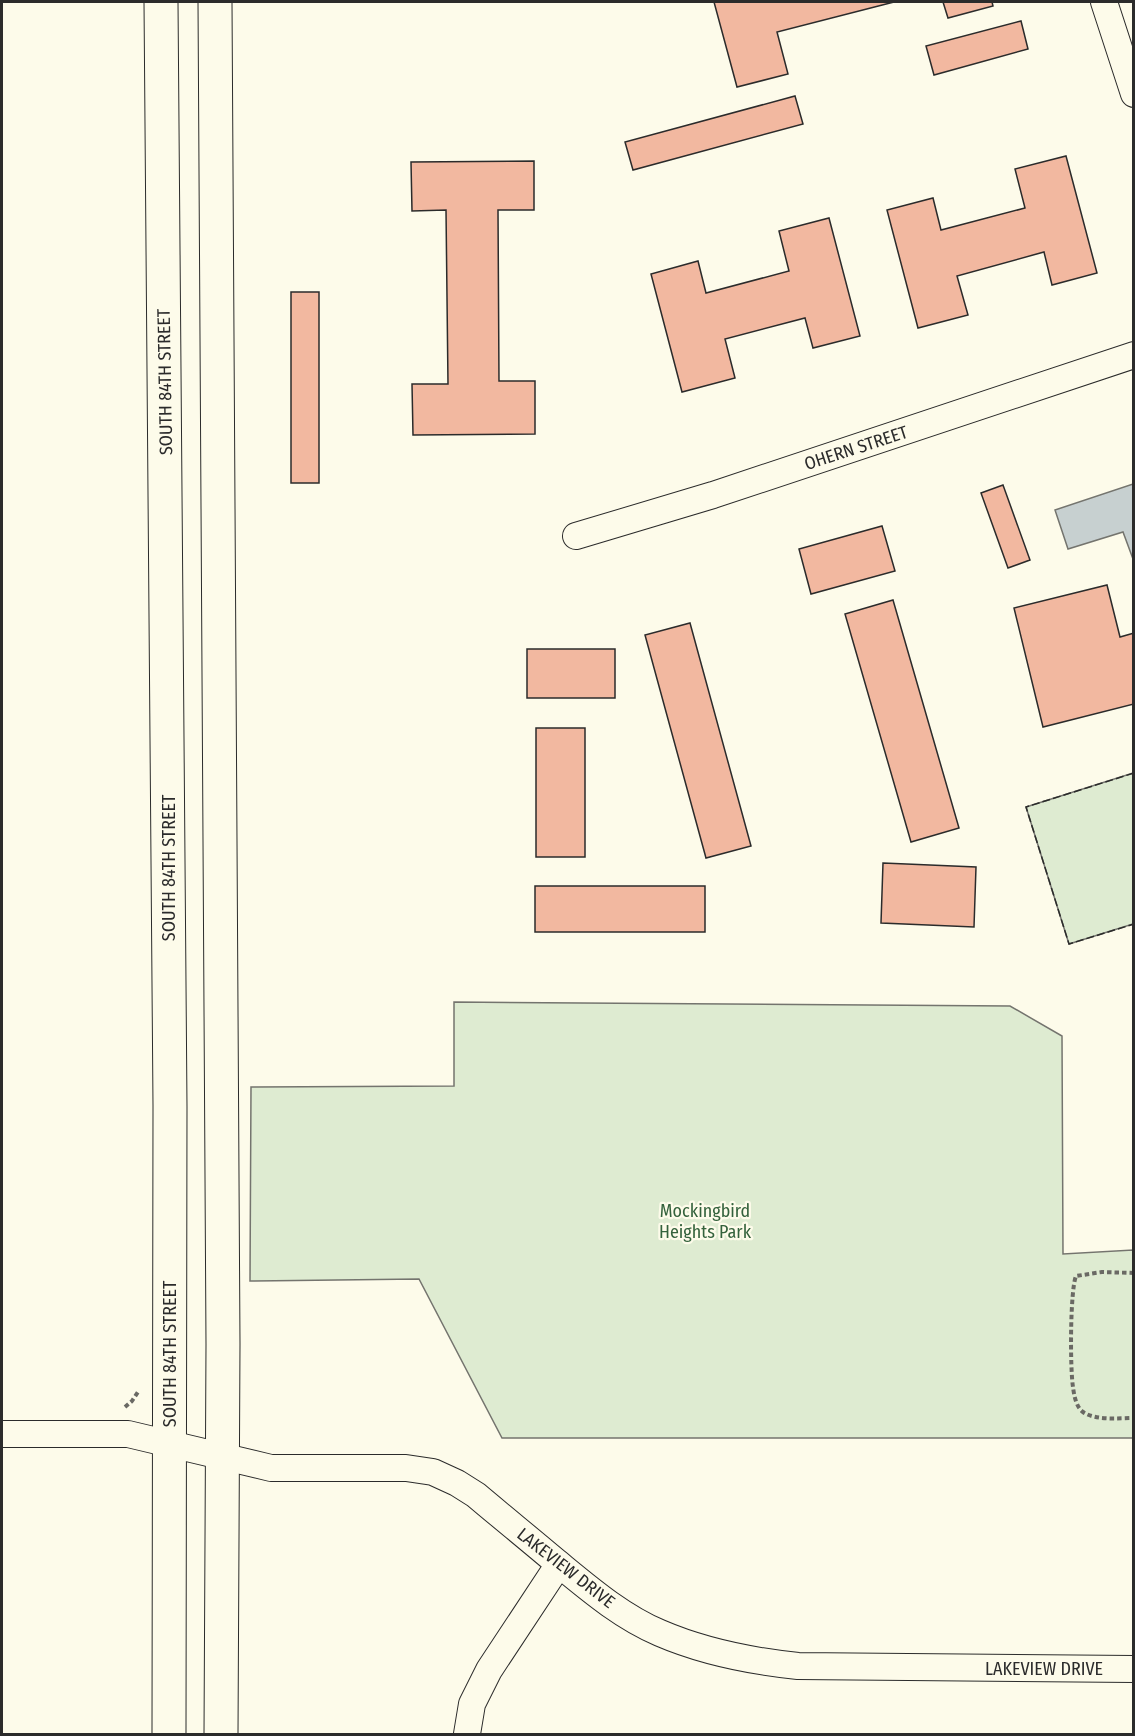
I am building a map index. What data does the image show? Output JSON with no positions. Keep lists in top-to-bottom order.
{
  "streets": {
    "main road": ["SOUTH 84TH STREET"],
    "street": ["OHERN STREET", "LAKEVIEW DRIVE"]
  },
  "crossings": [
    ["SOUTH 84TH STREET", "LAKEVIEW DRIVE"]
  ],
  "parks": ["Mockingbird Heights Park"]
}
